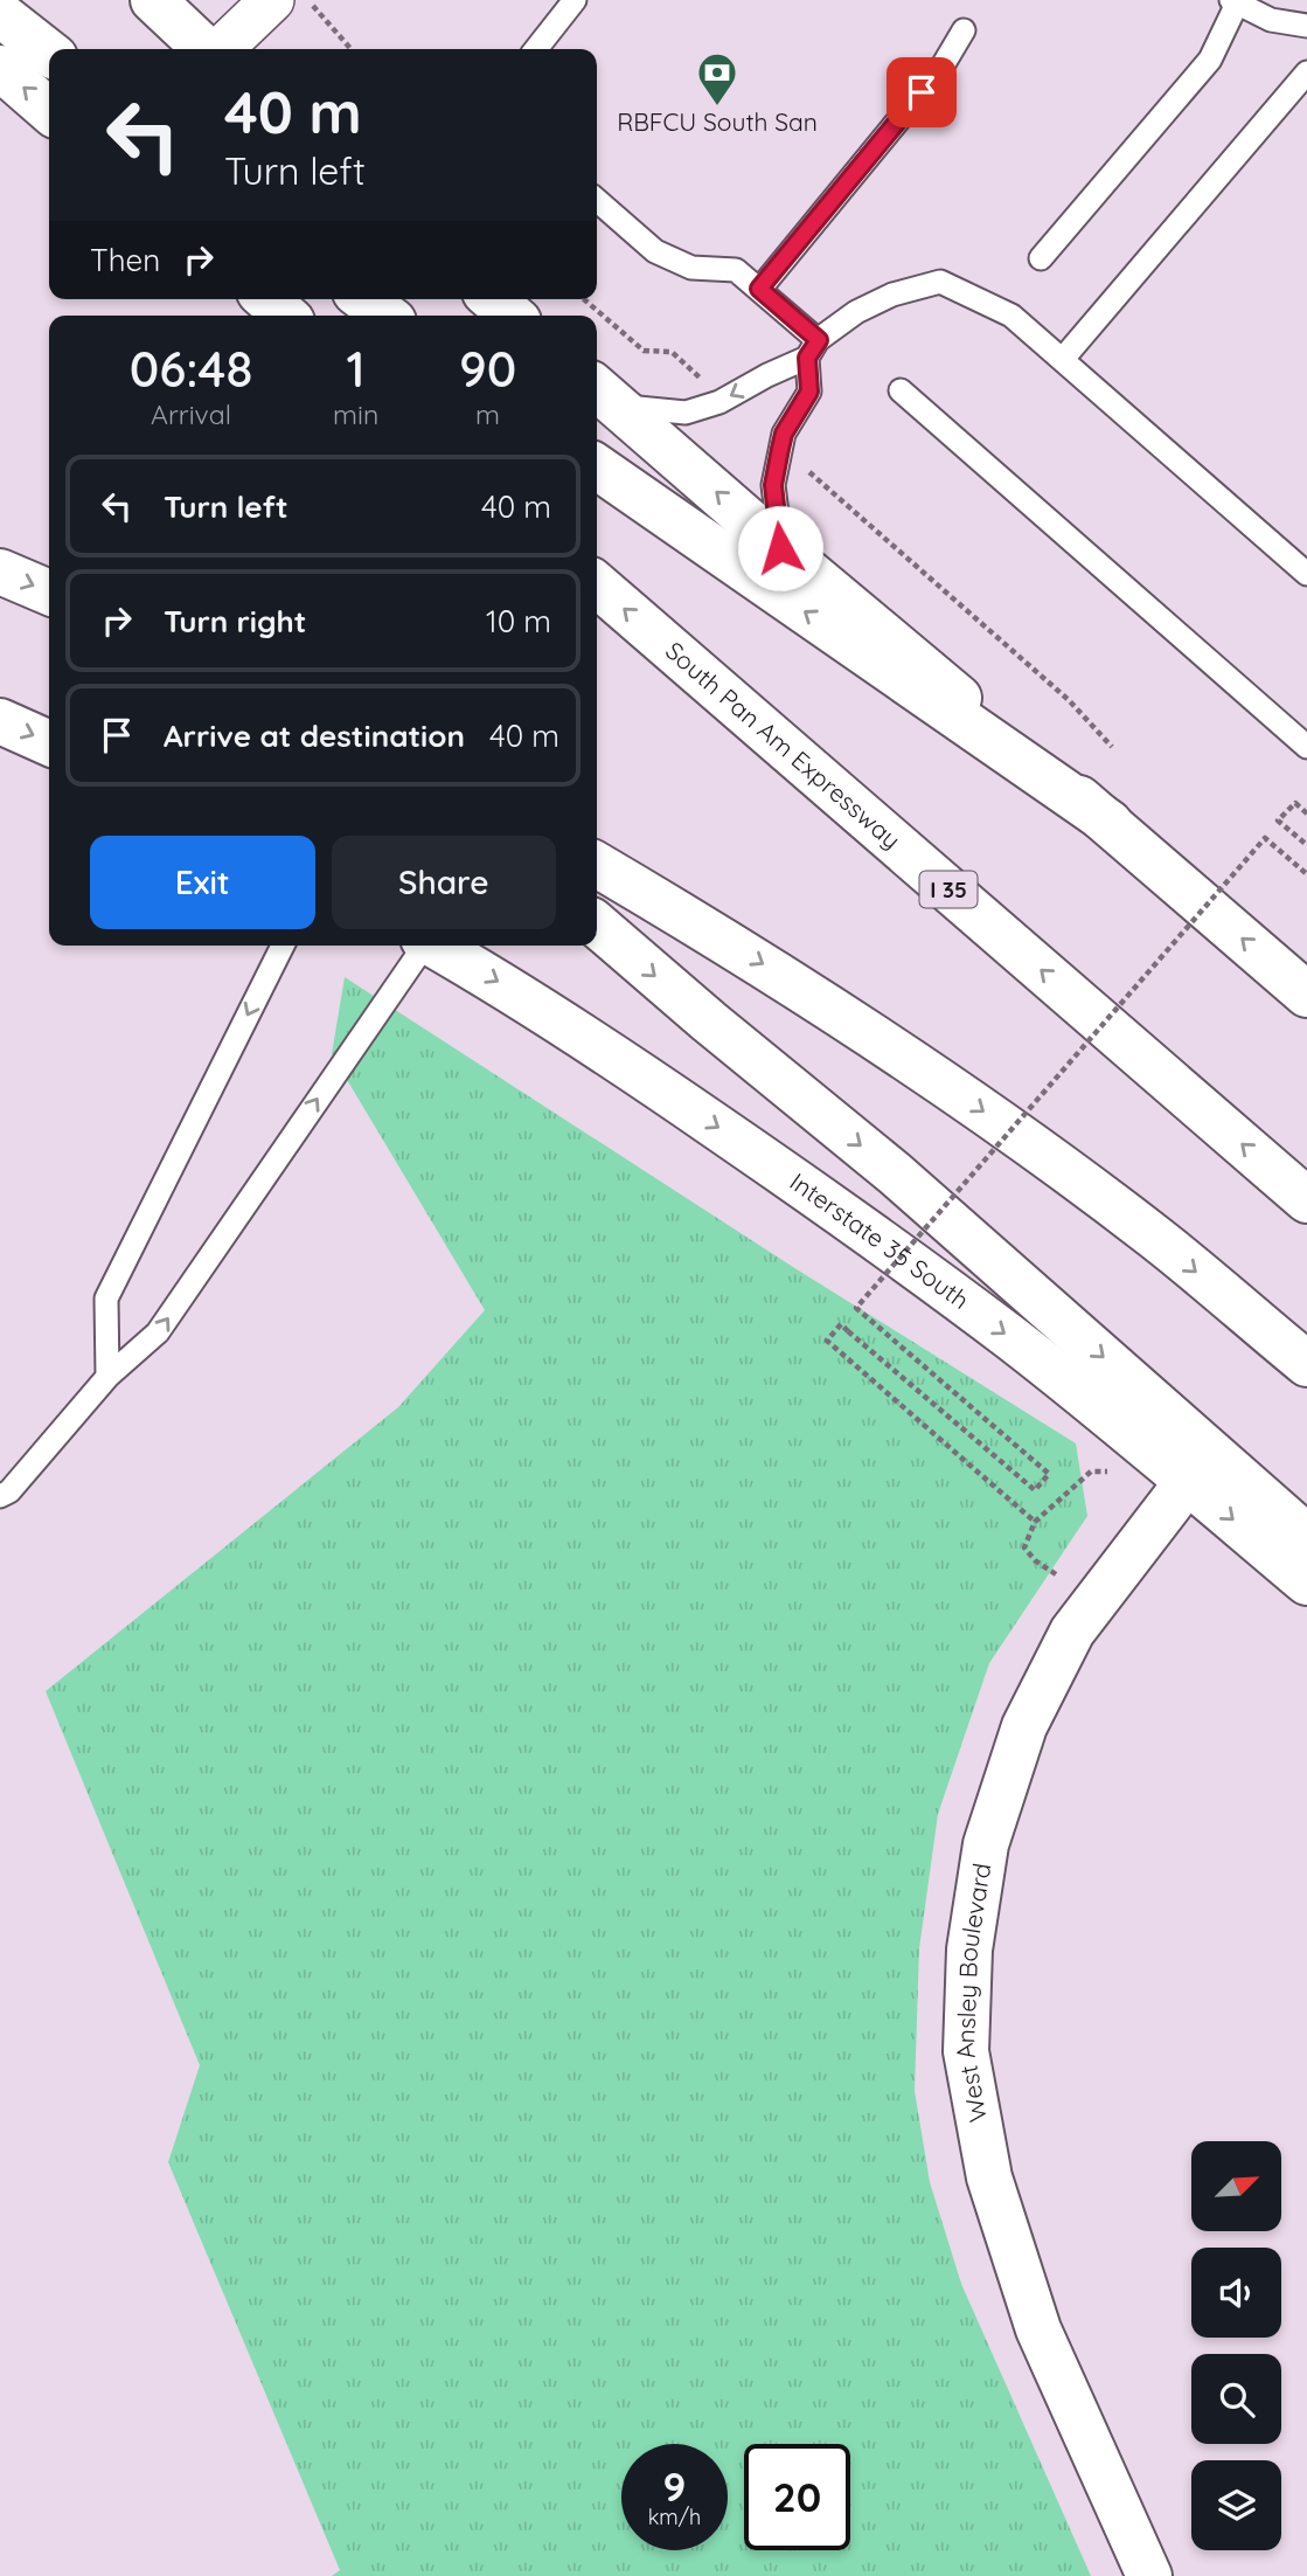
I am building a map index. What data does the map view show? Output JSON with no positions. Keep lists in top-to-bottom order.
{
  "streets": {
    "main road": [
      "South Pan Am Expressway",
      "I 35",
      "Interstate 35 South",
      "West Ansley Boulevard"
    ]
  },
  "crossings": [
    ["Interstate 35 South", "West Ansley Boulevard"]
  ],
  "places": {
    "bank": ["RBFCU South San"]
  },
  "north": "top right",
  "page": {
    "turn": ["40 m", "Turn left"],
    "then": "Then",
    "eta": [
      "06:48",
      "Arrival",
      "1",
      "min",
      "90",
      "m"
    ],
    "list": [
      {
        "name": "Turn left",
        "value": "40 m"
      },
      {
        "name": "Turn right",
        "value": "10 m"
      },
      {
        "name": "Arrive at destination",
        "value": "40 m"
      }
    ],
    "buttons": ["Exit", "Share"],
    "speed": "9 km/h",
    "limit": "20"
  }
}
